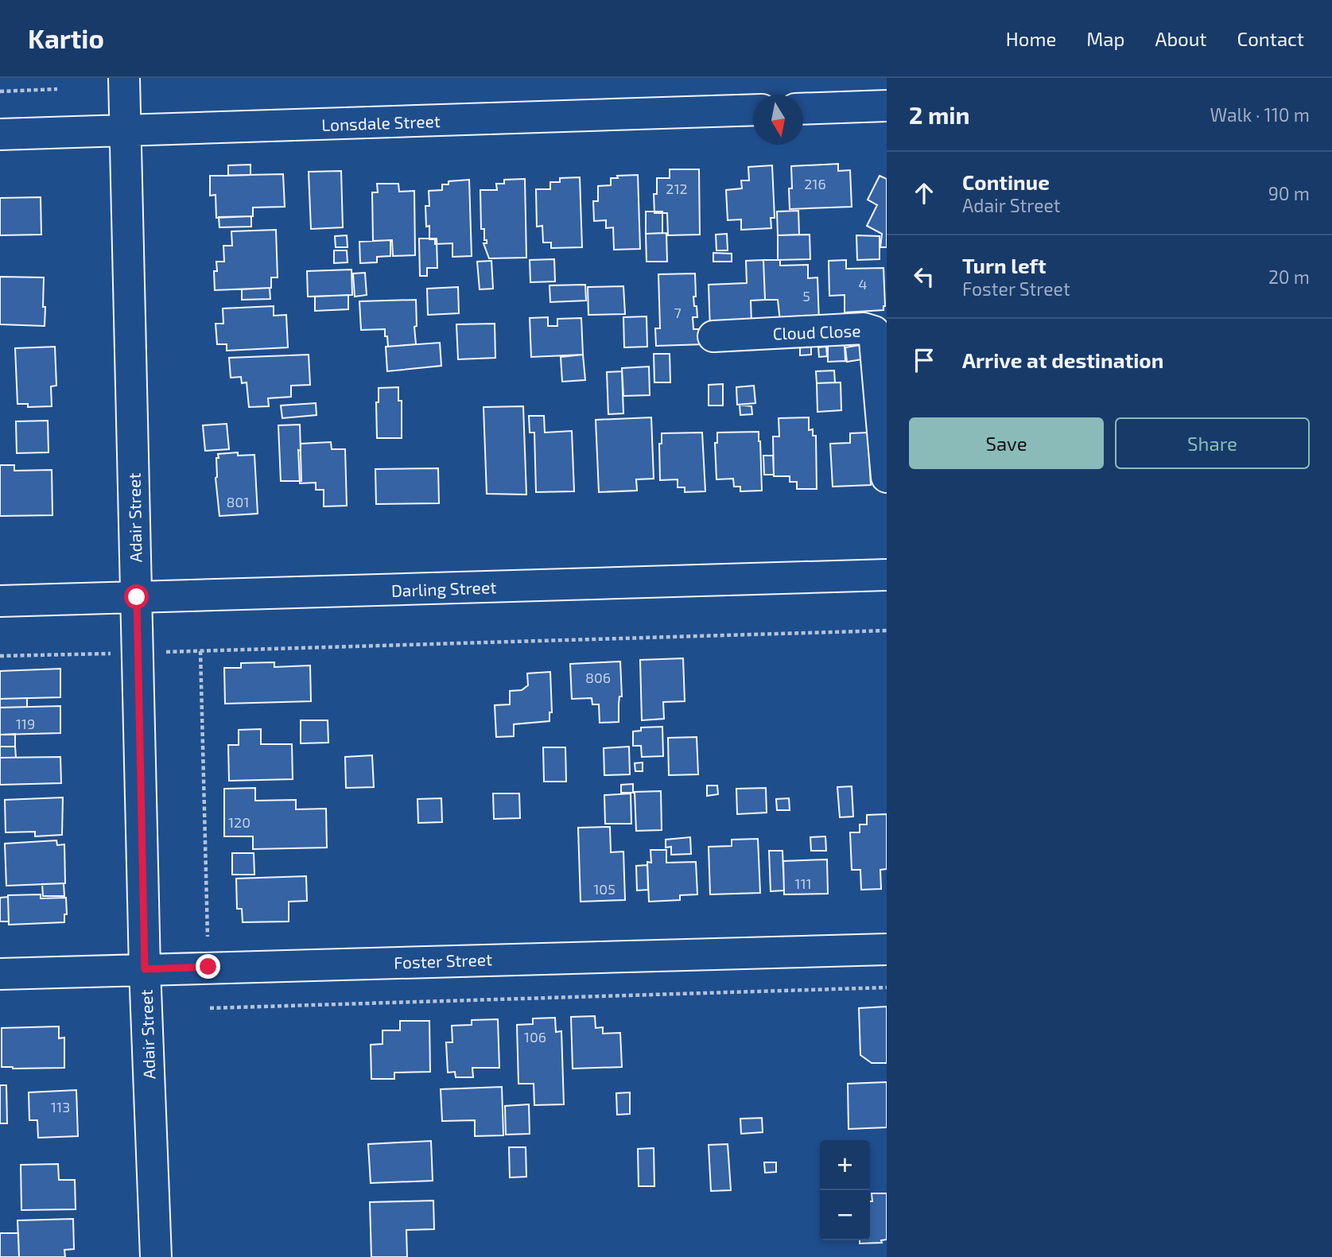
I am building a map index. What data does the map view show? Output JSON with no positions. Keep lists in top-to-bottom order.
{
  "streets": {
    "street": [
      "Lonsdale Street",
      "Cloud Close",
      "Adair Street",
      "Darling Street",
      "Foster Street"
    ]
  },
  "crossings": [
    ["Lonsdale Street", "Adair Street"],
    ["Adair Street", "Darling Street"],
    ["Adair Street", "Foster Street"]
  ],
  "house_numbers": [
    "216",
    "212",
    "4",
    "5",
    "7",
    "801",
    "806",
    "119",
    "120",
    "111",
    "105",
    "106",
    "113"
  ],
  "north": "bottom",
  "page": {
    "header": "Kartio",
    "nav": [
      "Home",
      "Map",
      "About",
      "Contact"
    ],
    "heading": ["2 min", "Walk · 110 m"],
    "list": [
      ["Continue", "Adair Street", "90 m"],
      ["Turn left", "Foster Street", "20 m"],
      "Arrive at destination"
    ],
    "buttons": ["Save", "Share"],
    "map_buttons": ["+", "−"]
  }
}
